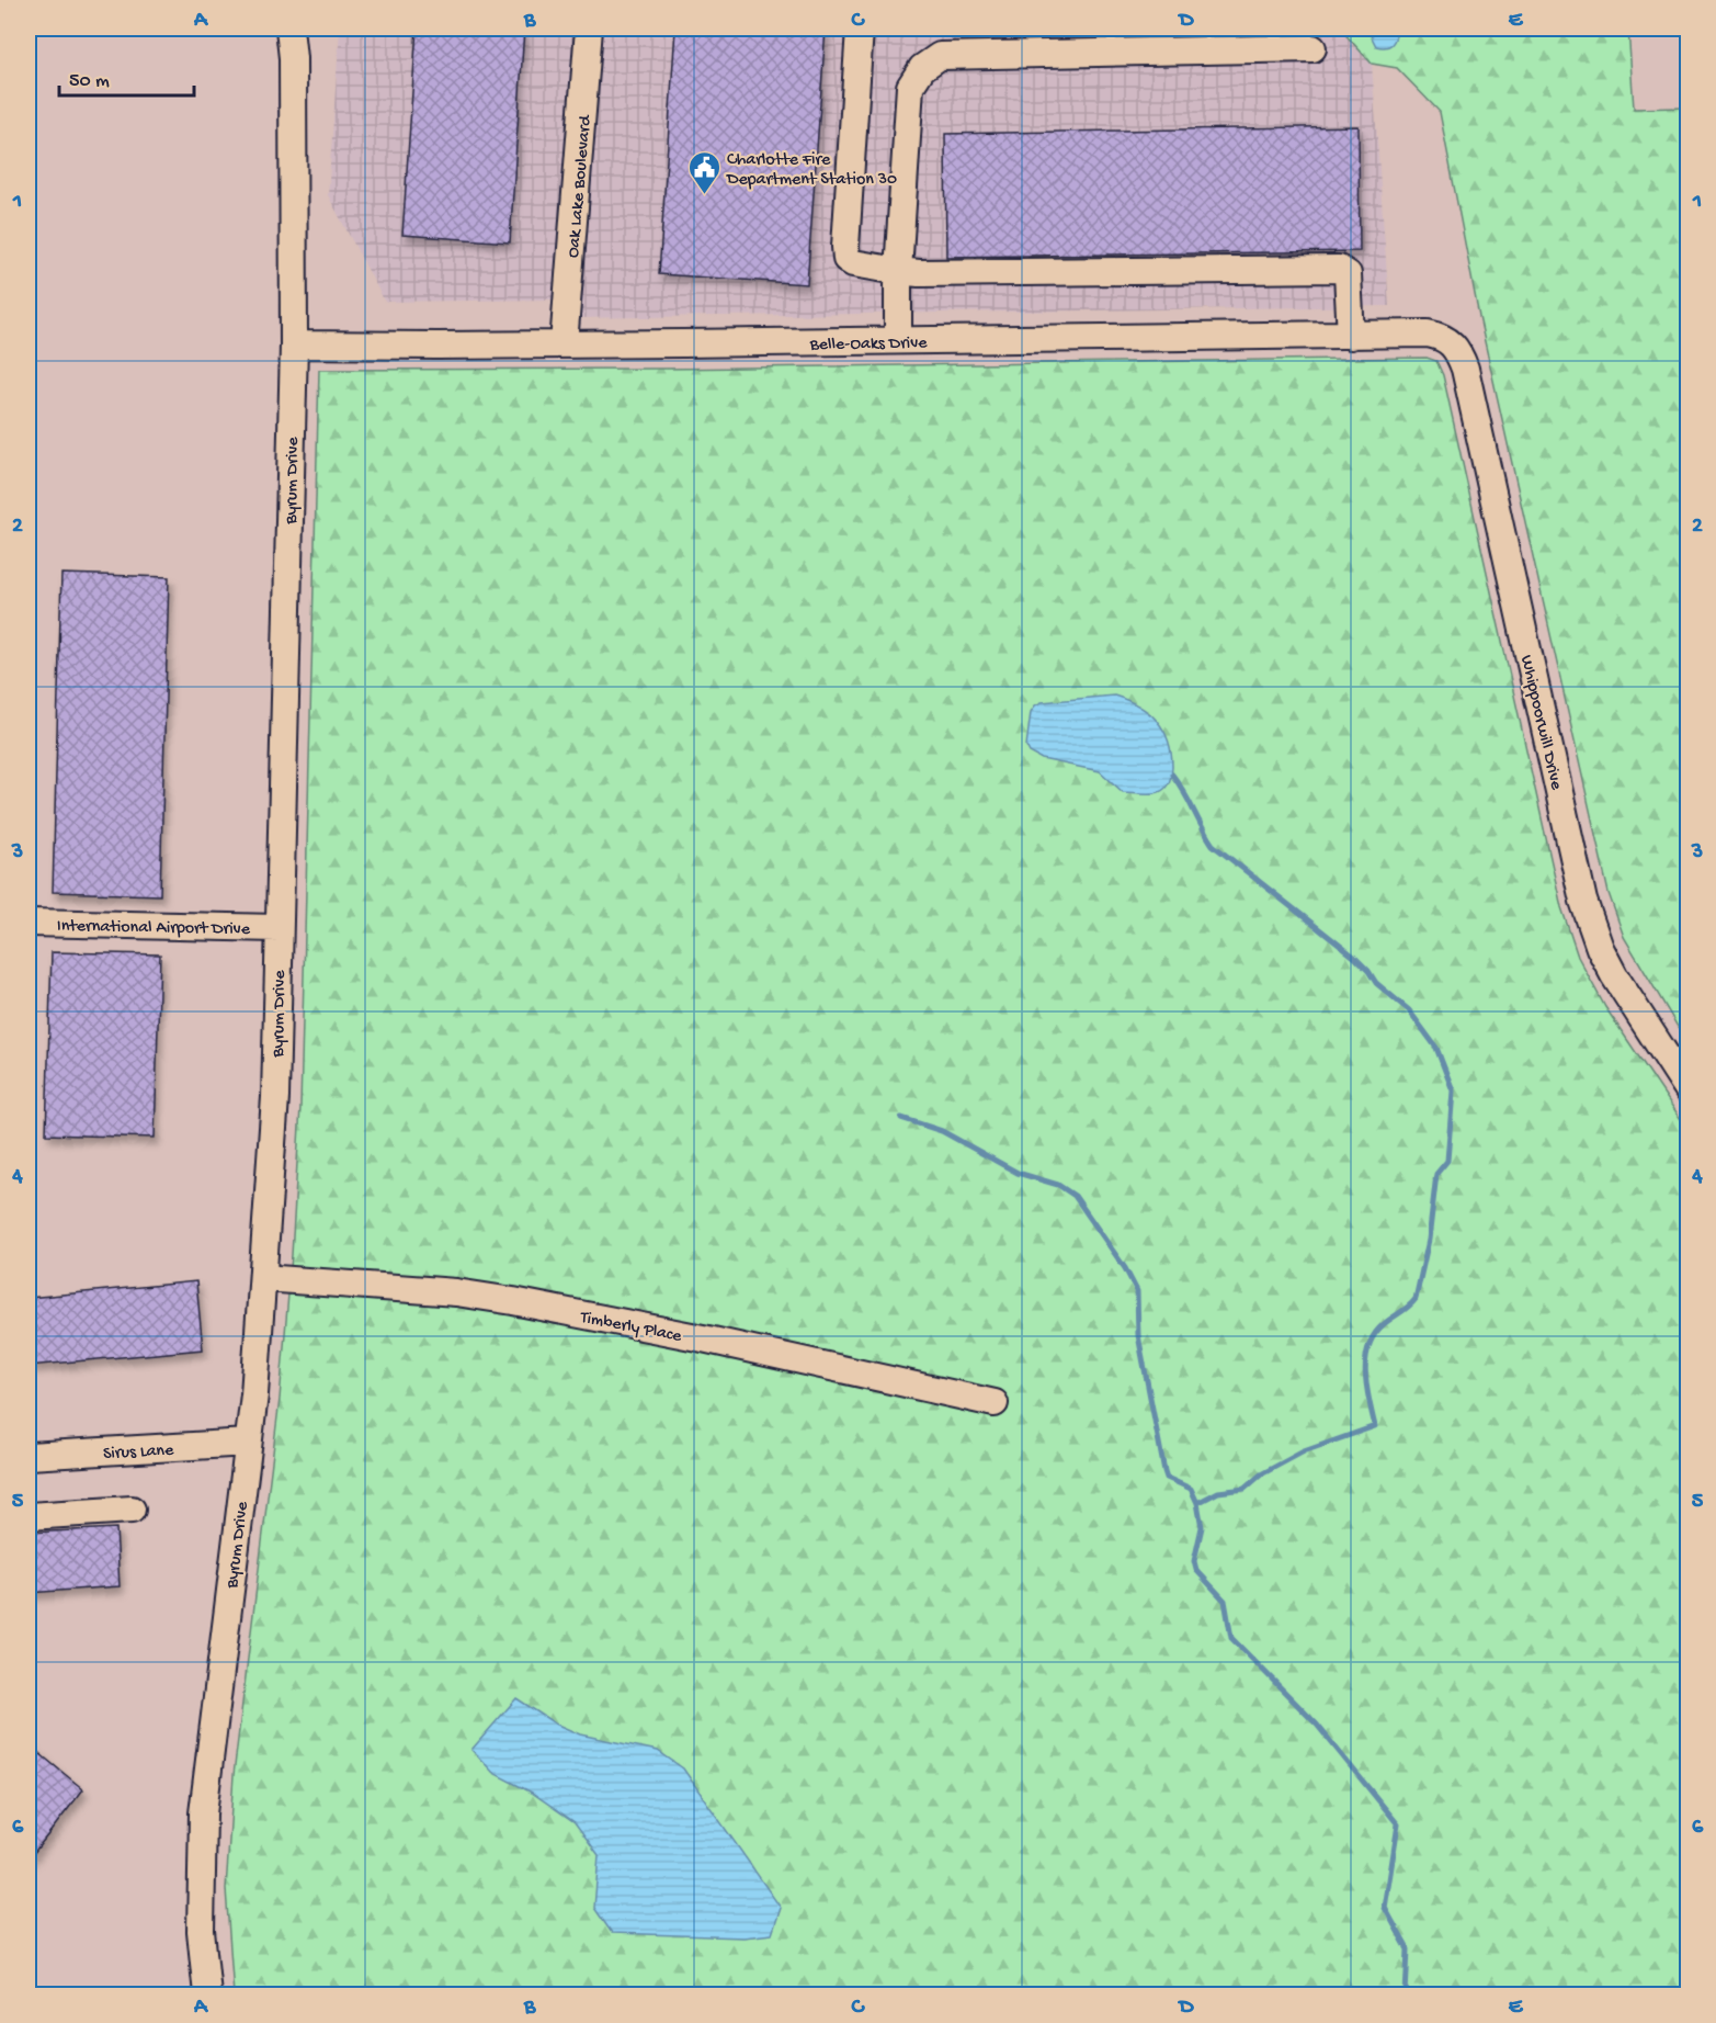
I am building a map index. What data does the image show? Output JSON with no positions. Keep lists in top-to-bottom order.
{
  "streets": {
    "street": [
      "Oak Lake Boulevard",
      "Belle-Oaks Drive",
      "Byrum Drive",
      "Whippoorwill Drive",
      "International Airport Drive",
      "Timberly Place",
      "Sirus Lane"
    ]
  },
  "crossings": [
    ["Oak Lake Boulevard", "Belle-Oaks Drive"],
    ["Belle-Oaks Drive", "Byrum Drive"],
    ["Belle-Oaks Drive", "Whippoorwill Drive"],
    ["Byrum Drive", "International Airport Drive"],
    ["Byrum Drive", "Timberly Place"],
    ["Byrum Drive", "Sirus Lane"]
  ],
  "places": {
    "public building": ["Charlotte Fire Department Station 30"]
  },
  "scale_bar": "50 m",
  "grid": {
    "columns": [
      "A",
      "B",
      "C",
      "D",
      "E"
    ],
    "rows": [
      "1",
      "2",
      "3",
      "4",
      "5",
      "6"
    ]
  }
}
